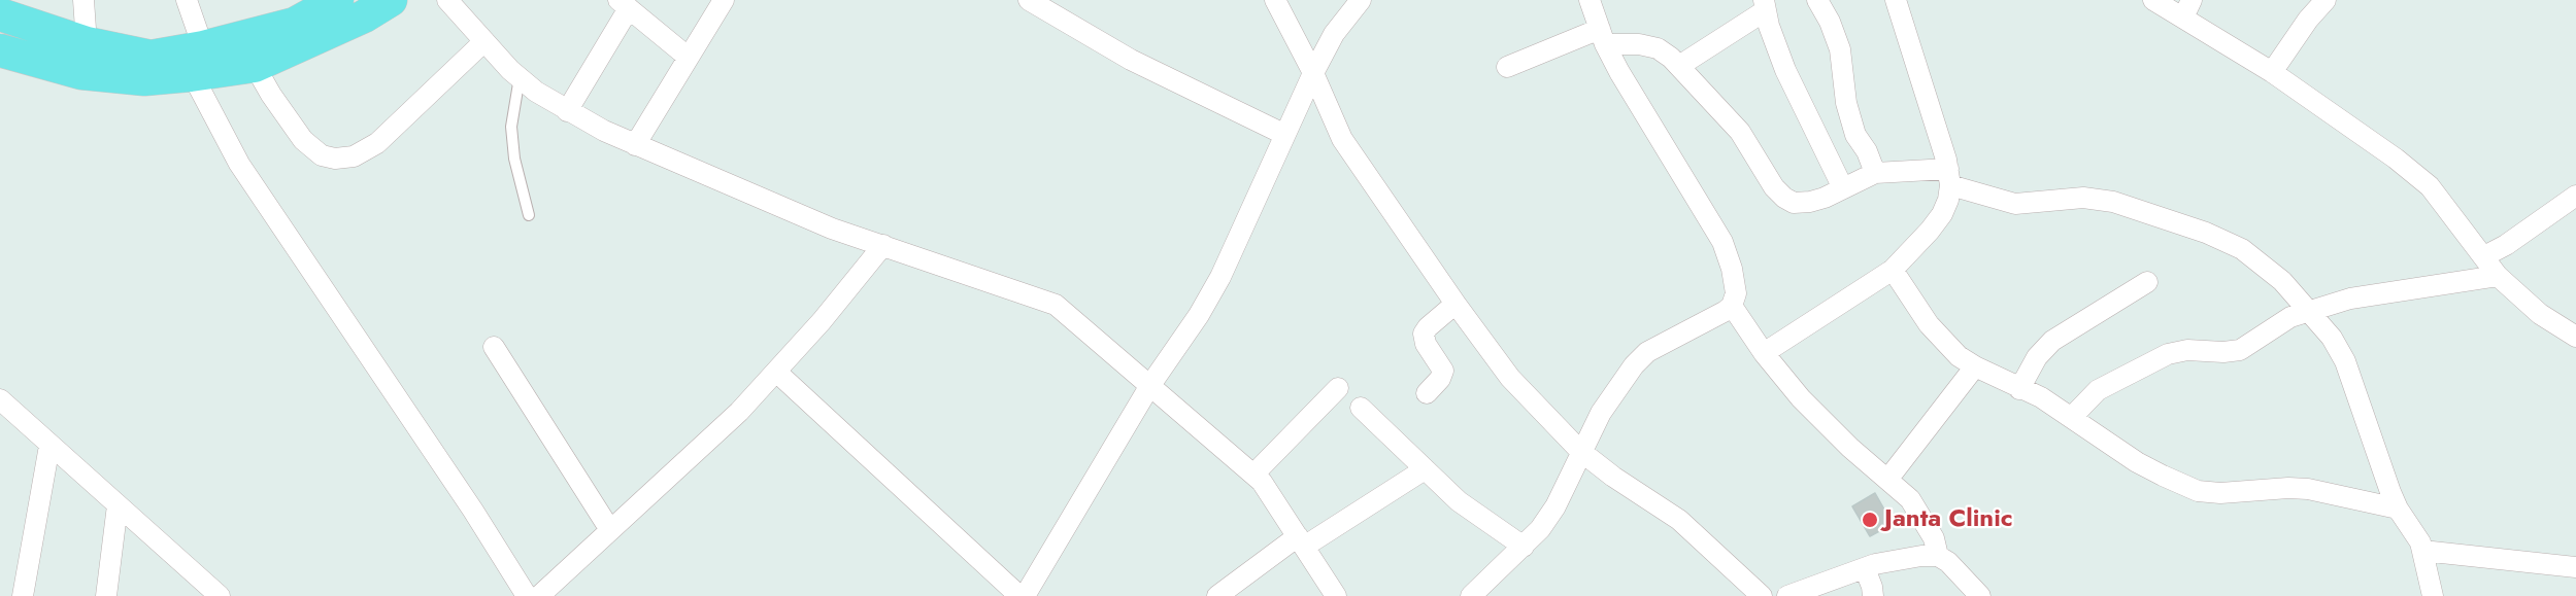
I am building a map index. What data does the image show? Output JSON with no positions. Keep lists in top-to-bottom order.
{
  "places": ["Janta Clinic"]
}
